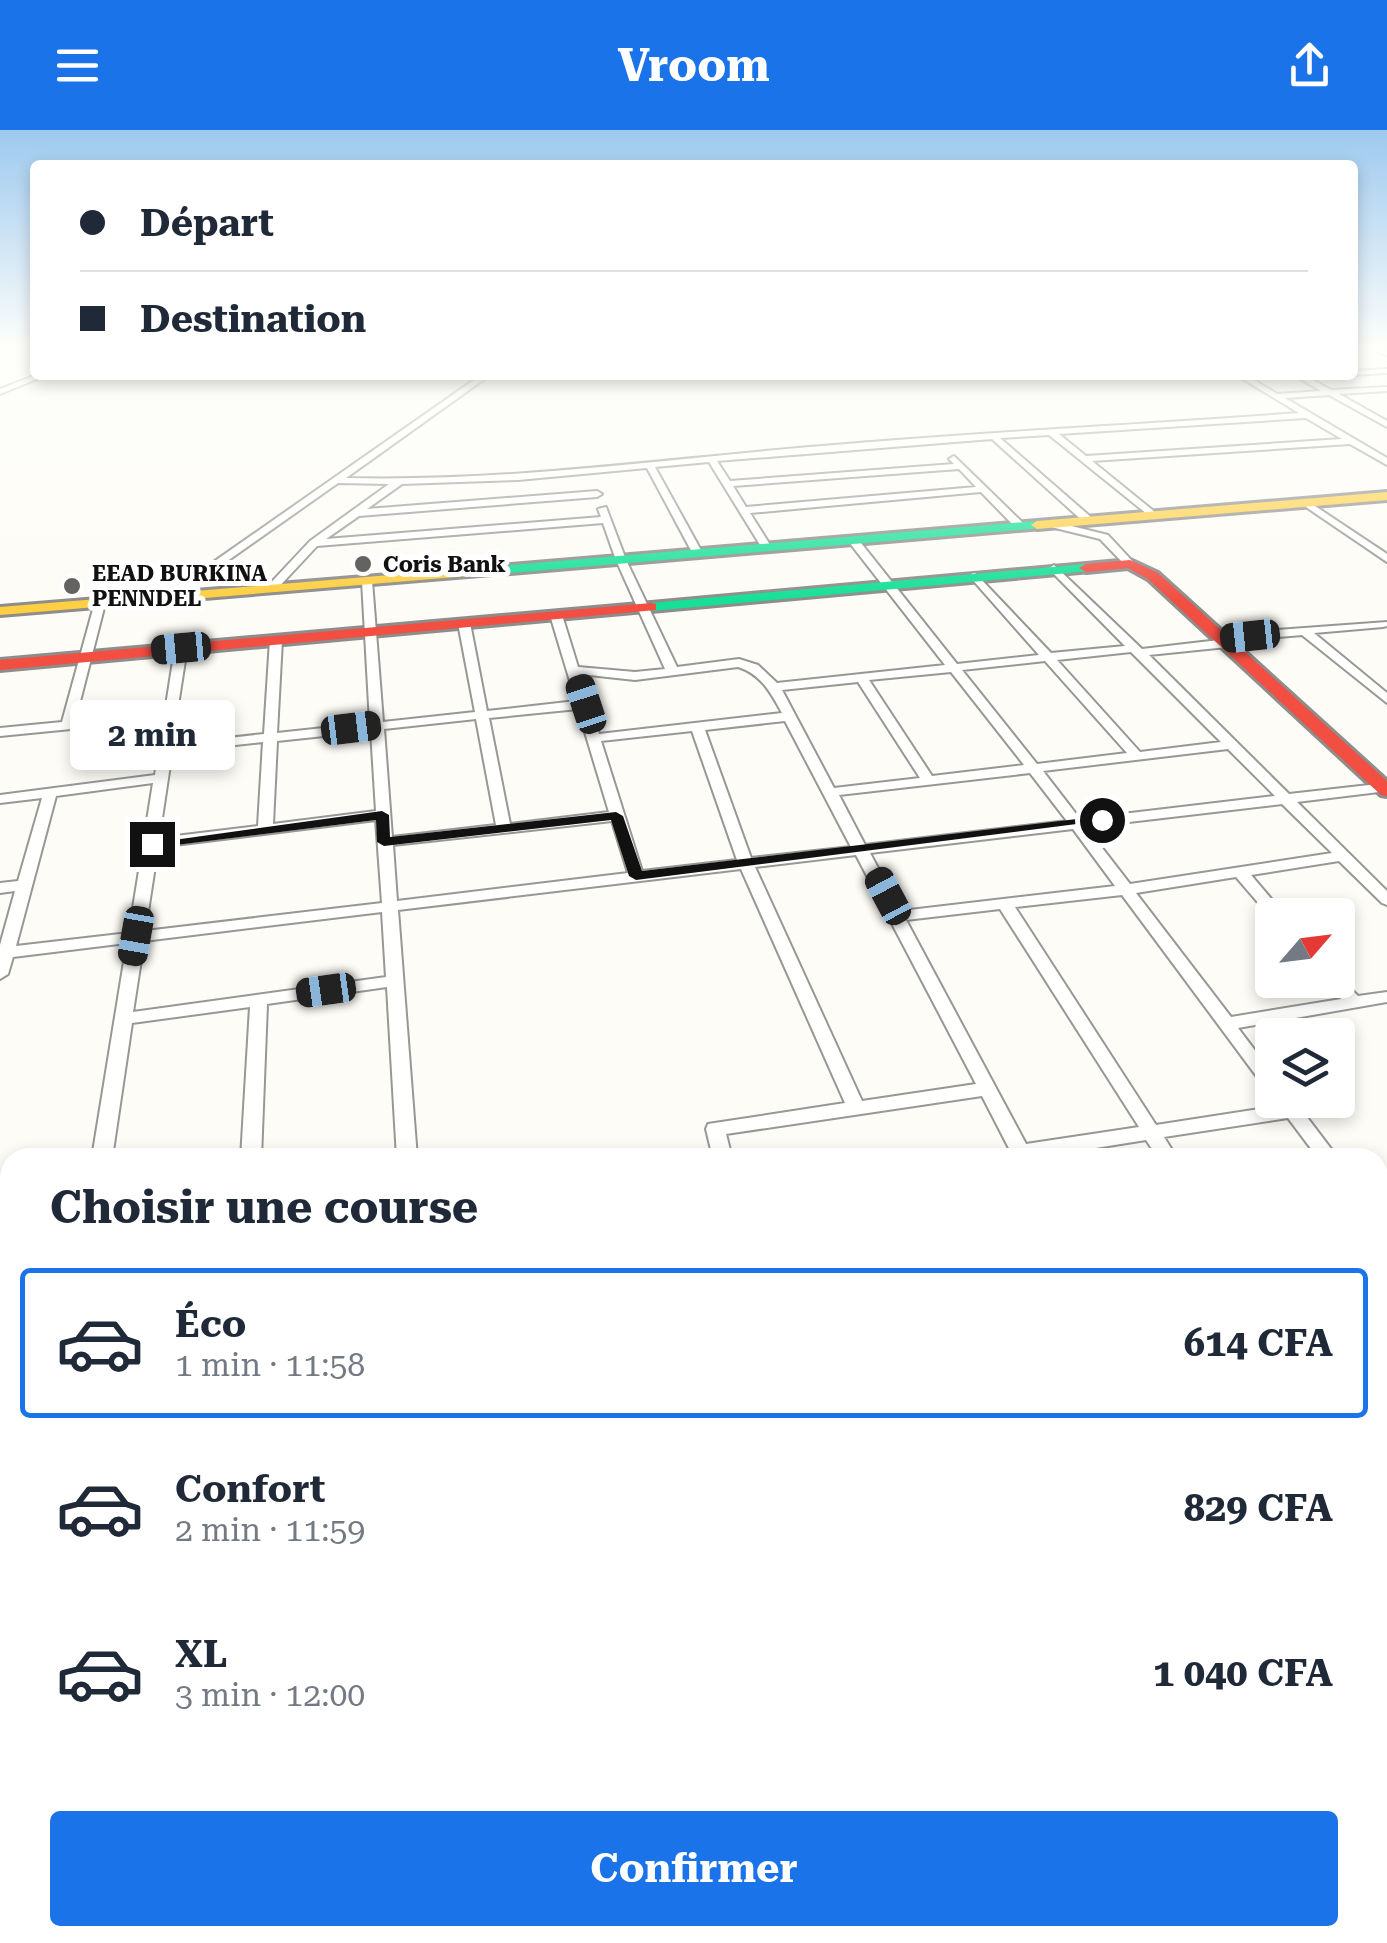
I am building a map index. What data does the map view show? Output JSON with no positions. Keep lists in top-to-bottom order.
{
  "places": ["Coris Bank", "EEAD BURKINA PENNDEL"],
  "north": "top right",
  "page": {
    "header": "Vroom",
    "banner": ["Départ", "Destination"],
    "bubble": "2 min",
    "heading": "Choisir une course",
    "list": [
      {
        "name": "Éco",
        "note": "1 min · 11:58",
        "value": "614 CFA"
      },
      {
        "name": "Confort",
        "note": "2 min · 11:59",
        "value": "829 CFA"
      },
      {
        "name": "XL",
        "note": "3 min · 12:00",
        "value": "1 040 CFA"
      }
    ],
    "buttons": "Confirmer"
  }
}
